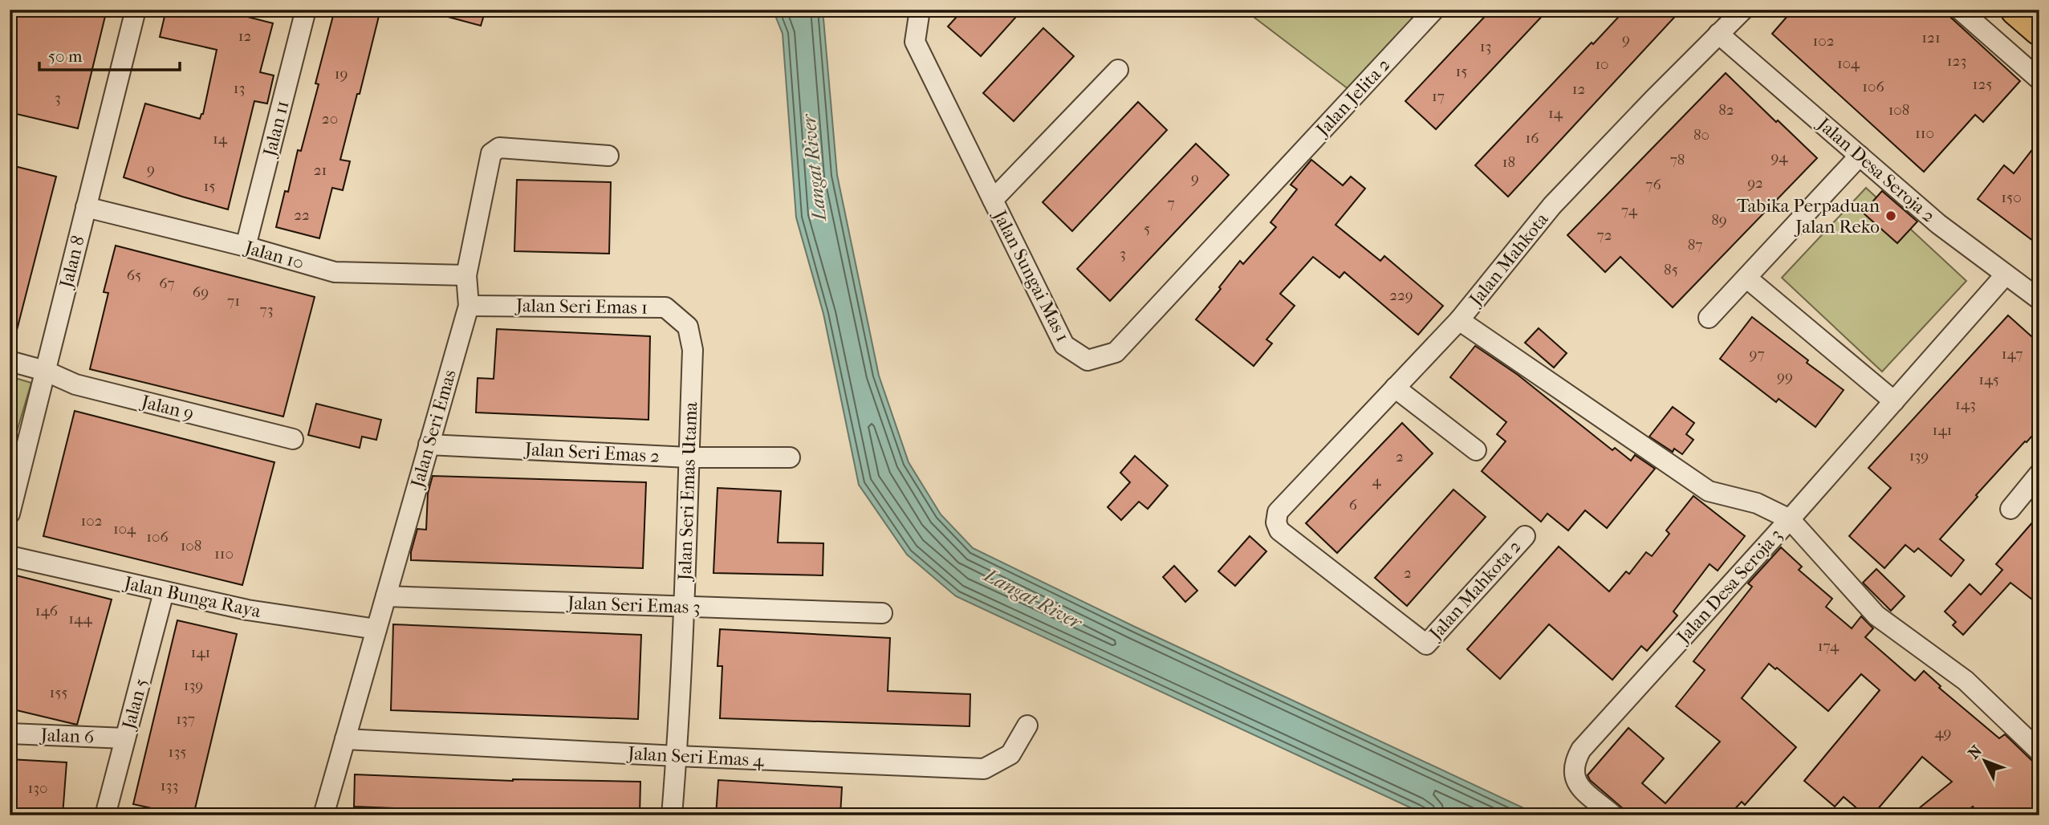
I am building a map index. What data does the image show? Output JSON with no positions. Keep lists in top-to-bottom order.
{
  "streets": {
    "street": [
      "Jalan Jelita 2",
      "Jalan 11",
      "Jalan Desa Seroja 2",
      "Jalan 10",
      "Jalan Mahkota",
      "Jalan 8",
      "Jalan Sungai Mas 1",
      "Jalan Seri Emas 1",
      "Jalan 9",
      "Jalan Seri Emas",
      "Jalan Seri Emas 2",
      "Jalan Seri Emas Utama",
      "Jalan Desa Seroja 3",
      "Jalan Mahkota 2",
      "Jalan Bunga Raya",
      "Jalan Seri Emas 3",
      "Jalan 5",
      "Jalan 6",
      "Jalan Seri Emas 4"
    ]
  },
  "crossings": [
    ["Jalan Jelita 2", "Jalan Sungai Mas 1"],
    ["Jalan 11", "Jalan 10"],
    ["Jalan Desa Seroja 2", "Jalan Mahkota"],
    ["Jalan Desa Seroja 2", "Jalan Desa Seroja 3"],
    ["Jalan 10", "Jalan 8"],
    ["Jalan 10", "Jalan Seri Emas"],
    ["Jalan Mahkota", "Jalan Mahkota 2"],
    ["Jalan 8", "Jalan 9"],
    ["Jalan Seri Emas 1", "Jalan Seri Emas"],
    ["Jalan Seri Emas 1", "Jalan Seri Emas Utama"],
    ["Jalan Seri Emas", "Jalan Seri Emas 2"],
    ["Jalan Seri Emas", "Jalan Bunga Raya"],
    ["Jalan Seri Emas", "Jalan Seri Emas 3"],
    ["Jalan Seri Emas", "Jalan Seri Emas 4"],
    ["Jalan Seri Emas 2", "Jalan Seri Emas Utama"],
    ["Jalan Seri Emas Utama", "Jalan Seri Emas 3"],
    ["Jalan Seri Emas Utama", "Jalan Seri Emas 4"],
    ["Jalan Bunga Raya", "Jalan 5"],
    ["Jalan 5", "Jalan 6"]
  ],
  "water": ["Langat River"],
  "places": ["Tabika Perpaduan Jalan Reko"],
  "house_numbers": [
    "12",
    "121",
    "9",
    "102",
    "13",
    "123",
    "104",
    "10",
    "15",
    "19",
    "125",
    "106",
    "13",
    "12",
    "17",
    "3",
    "82",
    "108",
    "14",
    "20",
    "110",
    "80",
    "16",
    "14",
    "94",
    "78",
    "18",
    "9",
    "21",
    "9",
    "92",
    "76",
    "15",
    "150",
    "7",
    "74",
    "22",
    "89",
    "5",
    "72",
    "87",
    "3",
    "85",
    "65",
    "67",
    "69",
    "229",
    "71",
    "73",
    "97",
    "147",
    "99",
    "145",
    "143",
    "141",
    "139",
    "2",
    "4",
    "6",
    "102",
    "104",
    "106",
    "108",
    "110",
    "2",
    "146",
    "144",
    "174",
    "141",
    "139",
    "155",
    "137",
    "49",
    "135",
    "133",
    "130"
  ],
  "scale_bar": "50 m",
  "north": "top left"
}
